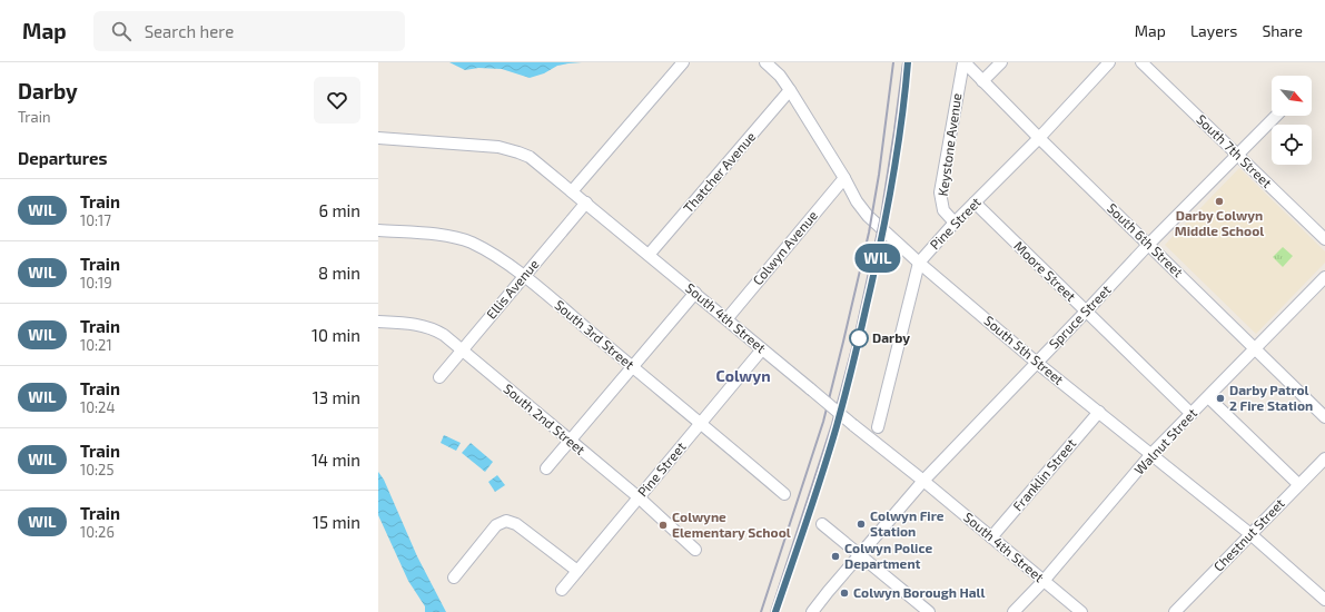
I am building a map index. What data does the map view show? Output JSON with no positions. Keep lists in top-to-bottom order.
{
  "streets": {
    "street": [
      "Keystone Avenue",
      "South 7th Street",
      "Thatcher Avenue",
      "Pine Street",
      "South 6th Street",
      "Colwyn Avenue",
      "Moore Street",
      "Ellis Avenue",
      "Spruce Street",
      "South 4th Street",
      "South 3rd Street",
      "South 5th Street",
      "South 2nd Street",
      "Walnut Street",
      "Franklin Street",
      "Chestnut Street"
    ]
  },
  "crossings": [
    ["Keystone Avenue", "Pine Street"],
    ["Keystone Avenue", "South 6th Street"],
    ["South 7th Street", "Spruce Street"],
    ["Thatcher Avenue", "South 4th Street"],
    ["Thatcher Avenue", "South 5th Street"],
    ["Pine Street", "South 6th Street"],
    ["Pine Street", "Moore Street"],
    ["Pine Street", "South 4th Street"],
    ["Pine Street", "South 3rd Street"],
    ["Pine Street", "South 5th Street"],
    ["Pine Street", "South 2nd Street"],
    ["South 6th Street", "Spruce Street"],
    ["South 6th Street", "Walnut Street"],
    ["Colwyn Avenue", "South 4th Street"],
    ["Colwyn Avenue", "South 5th Street"],
    ["Moore Street", "Spruce Street"],
    ["Moore Street", "Walnut Street"],
    ["Ellis Avenue", "South 4th Street"],
    ["Ellis Avenue", "South 3rd Street"],
    ["Ellis Avenue", "South 2nd Street"],
    ["Spruce Street", "South 4th Street"],
    ["Spruce Street", "South 5th Street"],
    ["South 4th Street", "Walnut Street"],
    ["South 4th Street", "Franklin Street"],
    ["South 5th Street", "Walnut Street"],
    ["South 5th Street", "Franklin Street"],
    ["South 5th Street", "Chestnut Street"]
  ],
  "districts": ["Colwyn"],
  "places": [
    "Darby Colwyn Middle School",
    "Darby",
    "Darby Patrol 2 Fire Station",
    "Colwyn Fire Station",
    "Colwyne Elementary School",
    "Colwyn Police Department",
    "Colwyn Borough Hall"
  ],
  "north": "bottom right",
  "page": {
    "header": "Map",
    "search": "Search here",
    "nav": ["Map", "Layers", "Share"],
    "heading": [
      ["Darby", "Train"],
      "Departures"
    ],
    "on_map": "WIL",
    "list": [
      {
        "mark": "WIL",
        "name": "Train",
        "note": "10:17",
        "value": "6 min"
      },
      {
        "mark": "WIL",
        "name": "Train",
        "note": "10:19",
        "value": "8 min"
      },
      {
        "mark": "WIL",
        "name": "Train",
        "note": "10:21",
        "value": "10 min"
      },
      {
        "mark": "WIL",
        "name": "Train",
        "note": "10:24",
        "value": "13 min"
      },
      {
        "mark": "WIL",
        "name": "Train",
        "note": "10:25",
        "value": "14 min"
      },
      {
        "mark": "WIL",
        "name": "Train",
        "note": "10:26",
        "value": "15 min"
      }
    ]
  }
}
